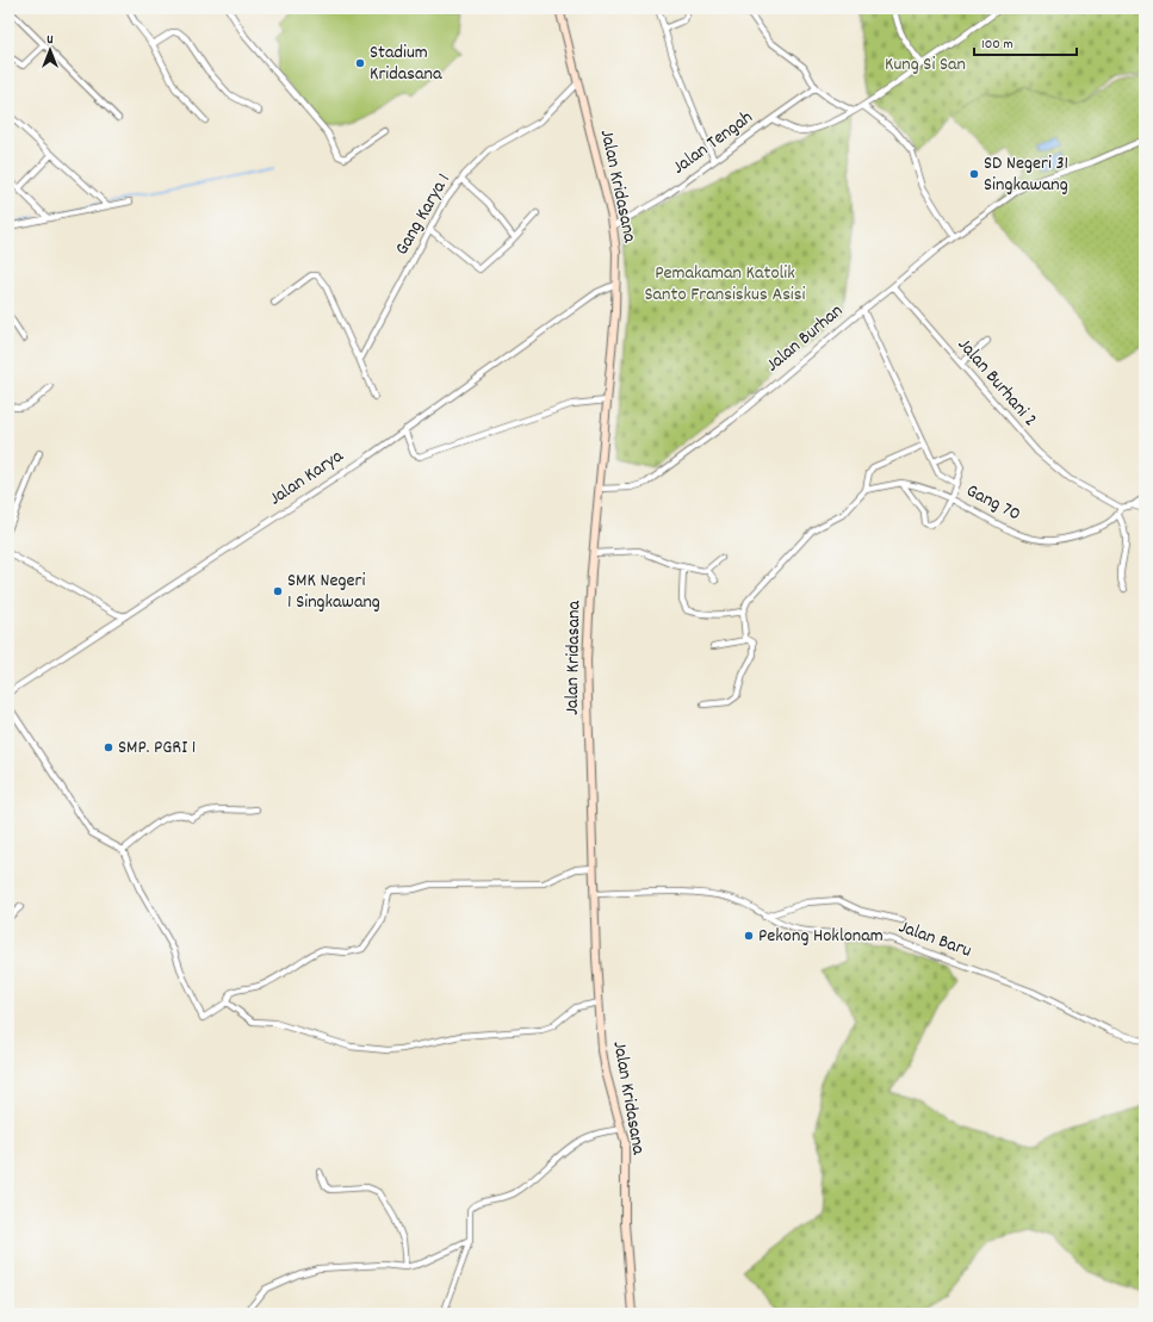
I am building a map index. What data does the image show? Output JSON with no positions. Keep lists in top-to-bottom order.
{
  "streets": {
    "street": [
      "Jalan Tengah",
      "Jalan Kridasana",
      "Gang Karya 1",
      "Jalan Burhan",
      "Jalan Burhani 2",
      "Jalan Karya",
      "Gang 70",
      "Jalan Baru"
    ]
  },
  "crossings": [
    ["Jalan Tengah", "Jalan Kridasana"],
    ["Jalan Kridasana", "Gang Karya 1"],
    ["Jalan Kridasana", "Jalan Burhan"],
    ["Jalan Kridasana", "Jalan Karya"],
    ["Jalan Kridasana", "Jalan Baru"]
  ],
  "parks": ["Kung Si San", "Pemakaman Katolik Santo Fransiskus Asisi"],
  "places": [
    "Stadium Kridasana",
    "SD Negeri 31 Singkawang",
    "SMK Negeri 1 Singkawang",
    "SMP. PGRI 1",
    "Pekong Hoklonam"
  ],
  "scale_bar": "100 m",
  "north": "top"
}
